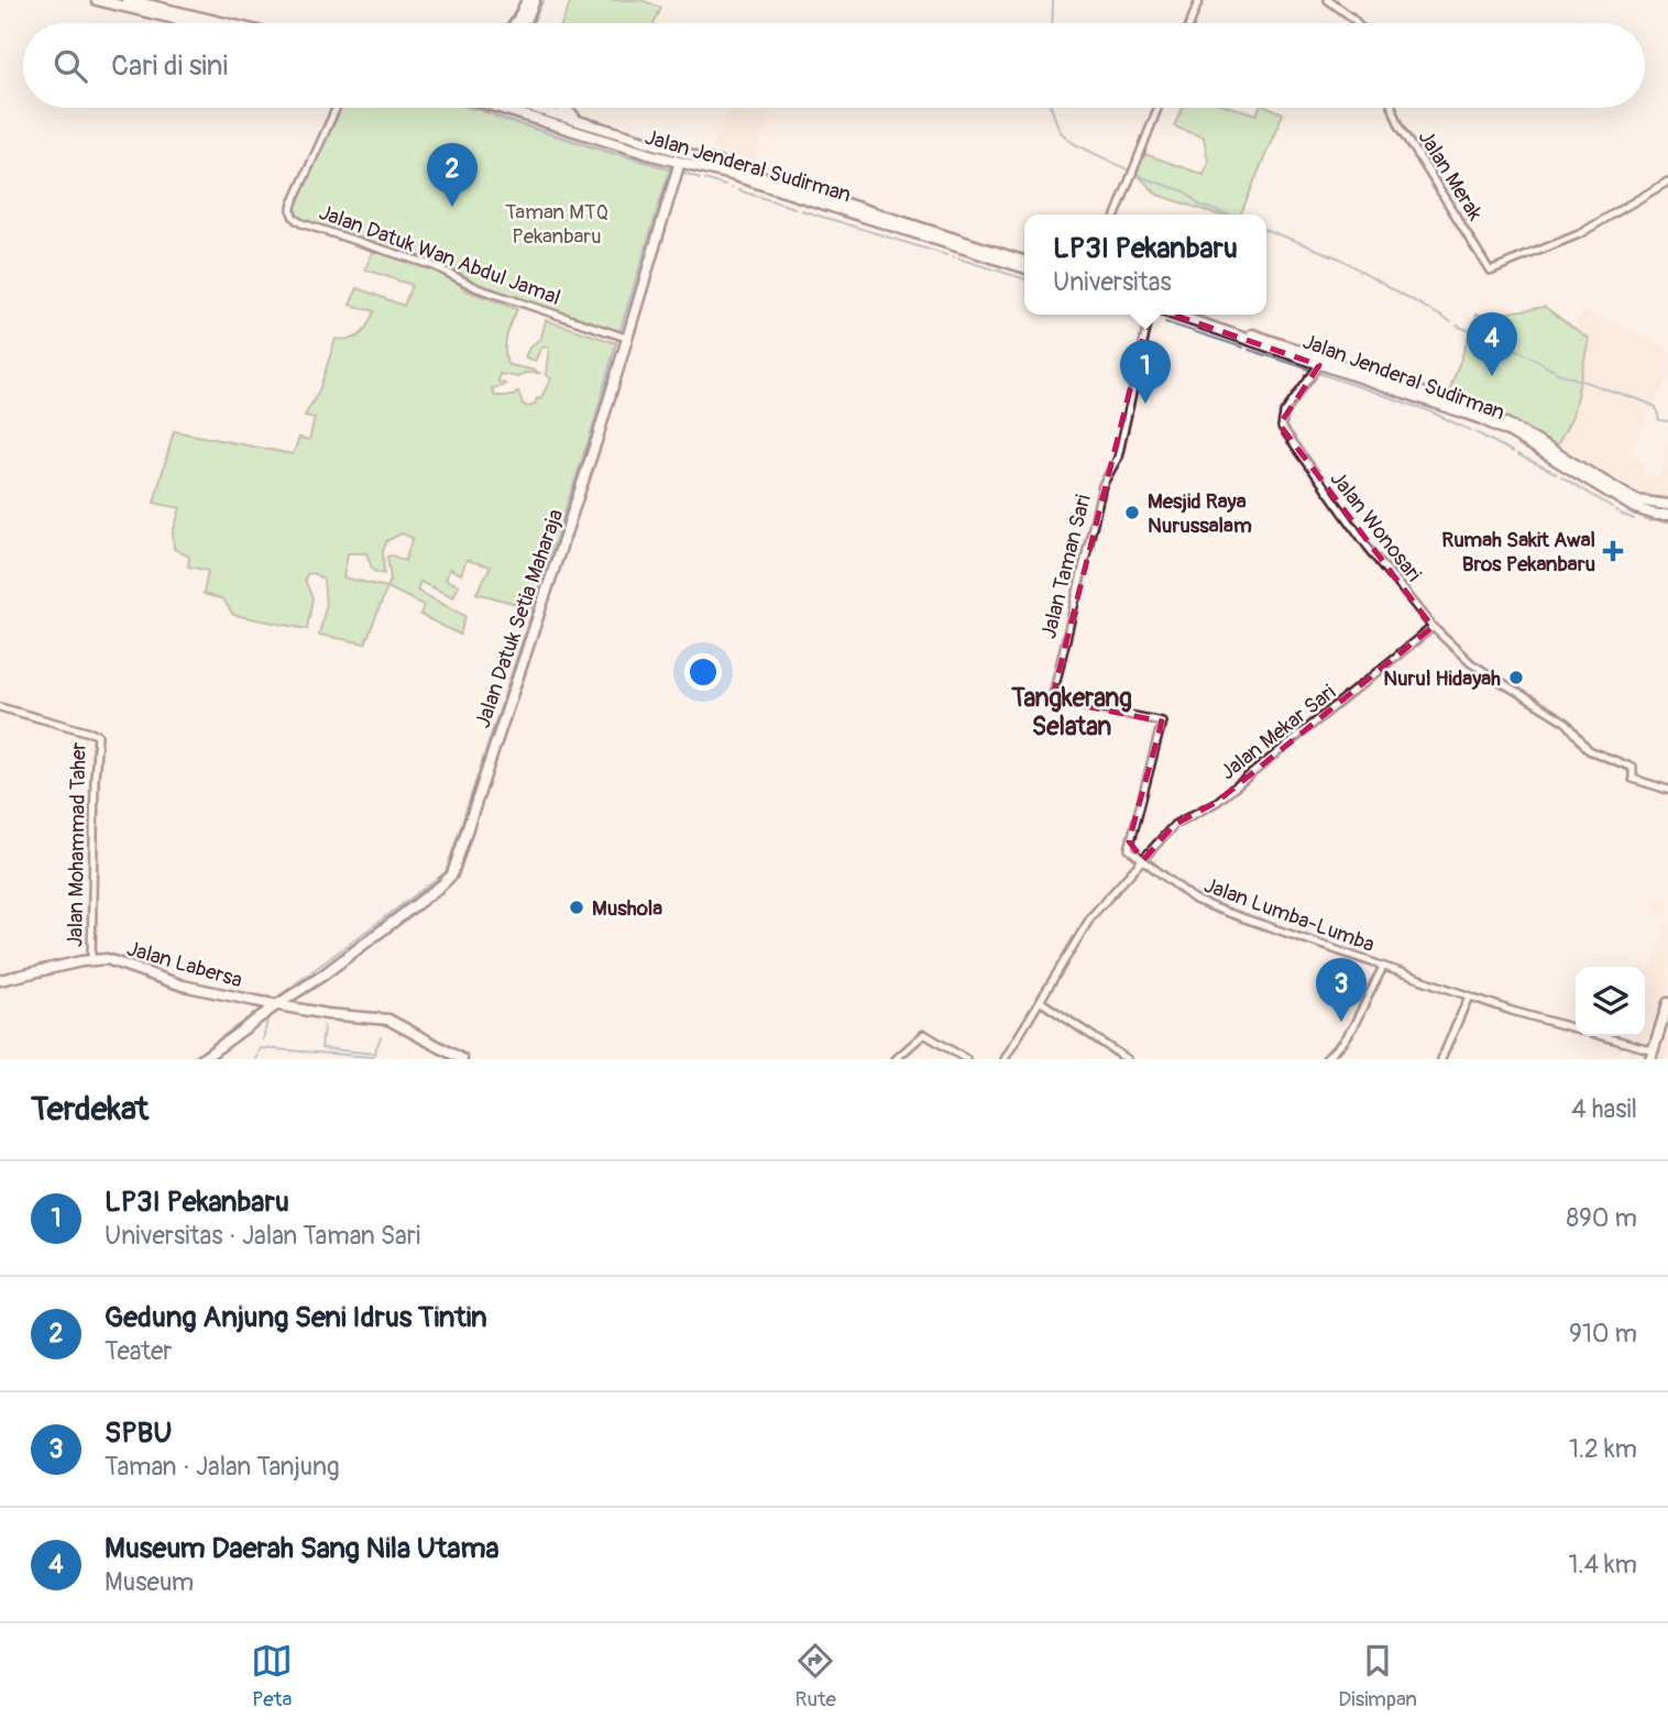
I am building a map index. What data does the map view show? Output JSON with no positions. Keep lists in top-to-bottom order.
{
  "streets": {
    "main road": ["Jalan Jenderal Sudirman", "Jalan Datuk Setia Maharaja", "Jalan Labersa"],
    "street": [
      "Jalan Merak",
      "Jalan Datuk Wan Abdul Jamal",
      "Jalan Wonosari",
      "Jalan Taman Sari",
      "Jalan Mekar Sari",
      "Jalan Mohammad Taher",
      "Jalan Lumba-Lumba"
    ]
  },
  "crossings": [
    ["Jalan Jenderal Sudirman", "Jalan Wonosari"],
    ["Jalan Jenderal Sudirman", "Jalan Datuk Setia Maharaja"],
    ["Jalan Datuk Wan Abdul Jamal", "Jalan Datuk Setia Maharaja"],
    ["Jalan Wonosari", "Jalan Mekar Sari"],
    ["Jalan Taman Sari", "Jalan Mekar Sari"],
    ["Jalan Taman Sari", "Jalan Lumba-Lumba"],
    ["Jalan Datuk Setia Maharaja", "Jalan Labersa"],
    ["Jalan Mekar Sari", "Jalan Lumba-Lumba"],
    ["Jalan Mohammad Taher", "Jalan Labersa"]
  ],
  "districts": ["Tangkerang Selatan"],
  "parks": ["Taman MTQ Pekanbaru"],
  "places": {
    "other": ["Mesjid Raya Nurussalam", "Nurul Hidayah", "Mushola"],
    "health": ["Rumah Sakit Awal Bros Pekanbaru"]
  },
  "page": {
    "search": "Cari di sini",
    "pins": [
      "2",
      "4",
      "1",
      "3"
    ],
    "popup": ["LP3I Pekanbaru", "Universitas"],
    "heading": ["Terdekat", "4 hasil"],
    "list": [
      {
        "mark": "1",
        "name": "LP3I Pekanbaru",
        "note": "Universitas · Jalan Taman Sari",
        "value": "890 m"
      },
      {
        "mark": "2",
        "name": "Gedung Anjung Seni Idrus Tintin",
        "note": "Teater",
        "value": "910 m"
      },
      {
        "mark": "3",
        "name": "SPBU",
        "note": "Taman · Jalan Tanjung",
        "value": "1.2 km"
      },
      {
        "mark": "4",
        "name": "Museum Daerah Sang Nila Utama",
        "note": "Museum",
        "value": "1.4 km"
      }
    ],
    "nav": ["Peta", "Rute", "Disimpan"]
  }
}
